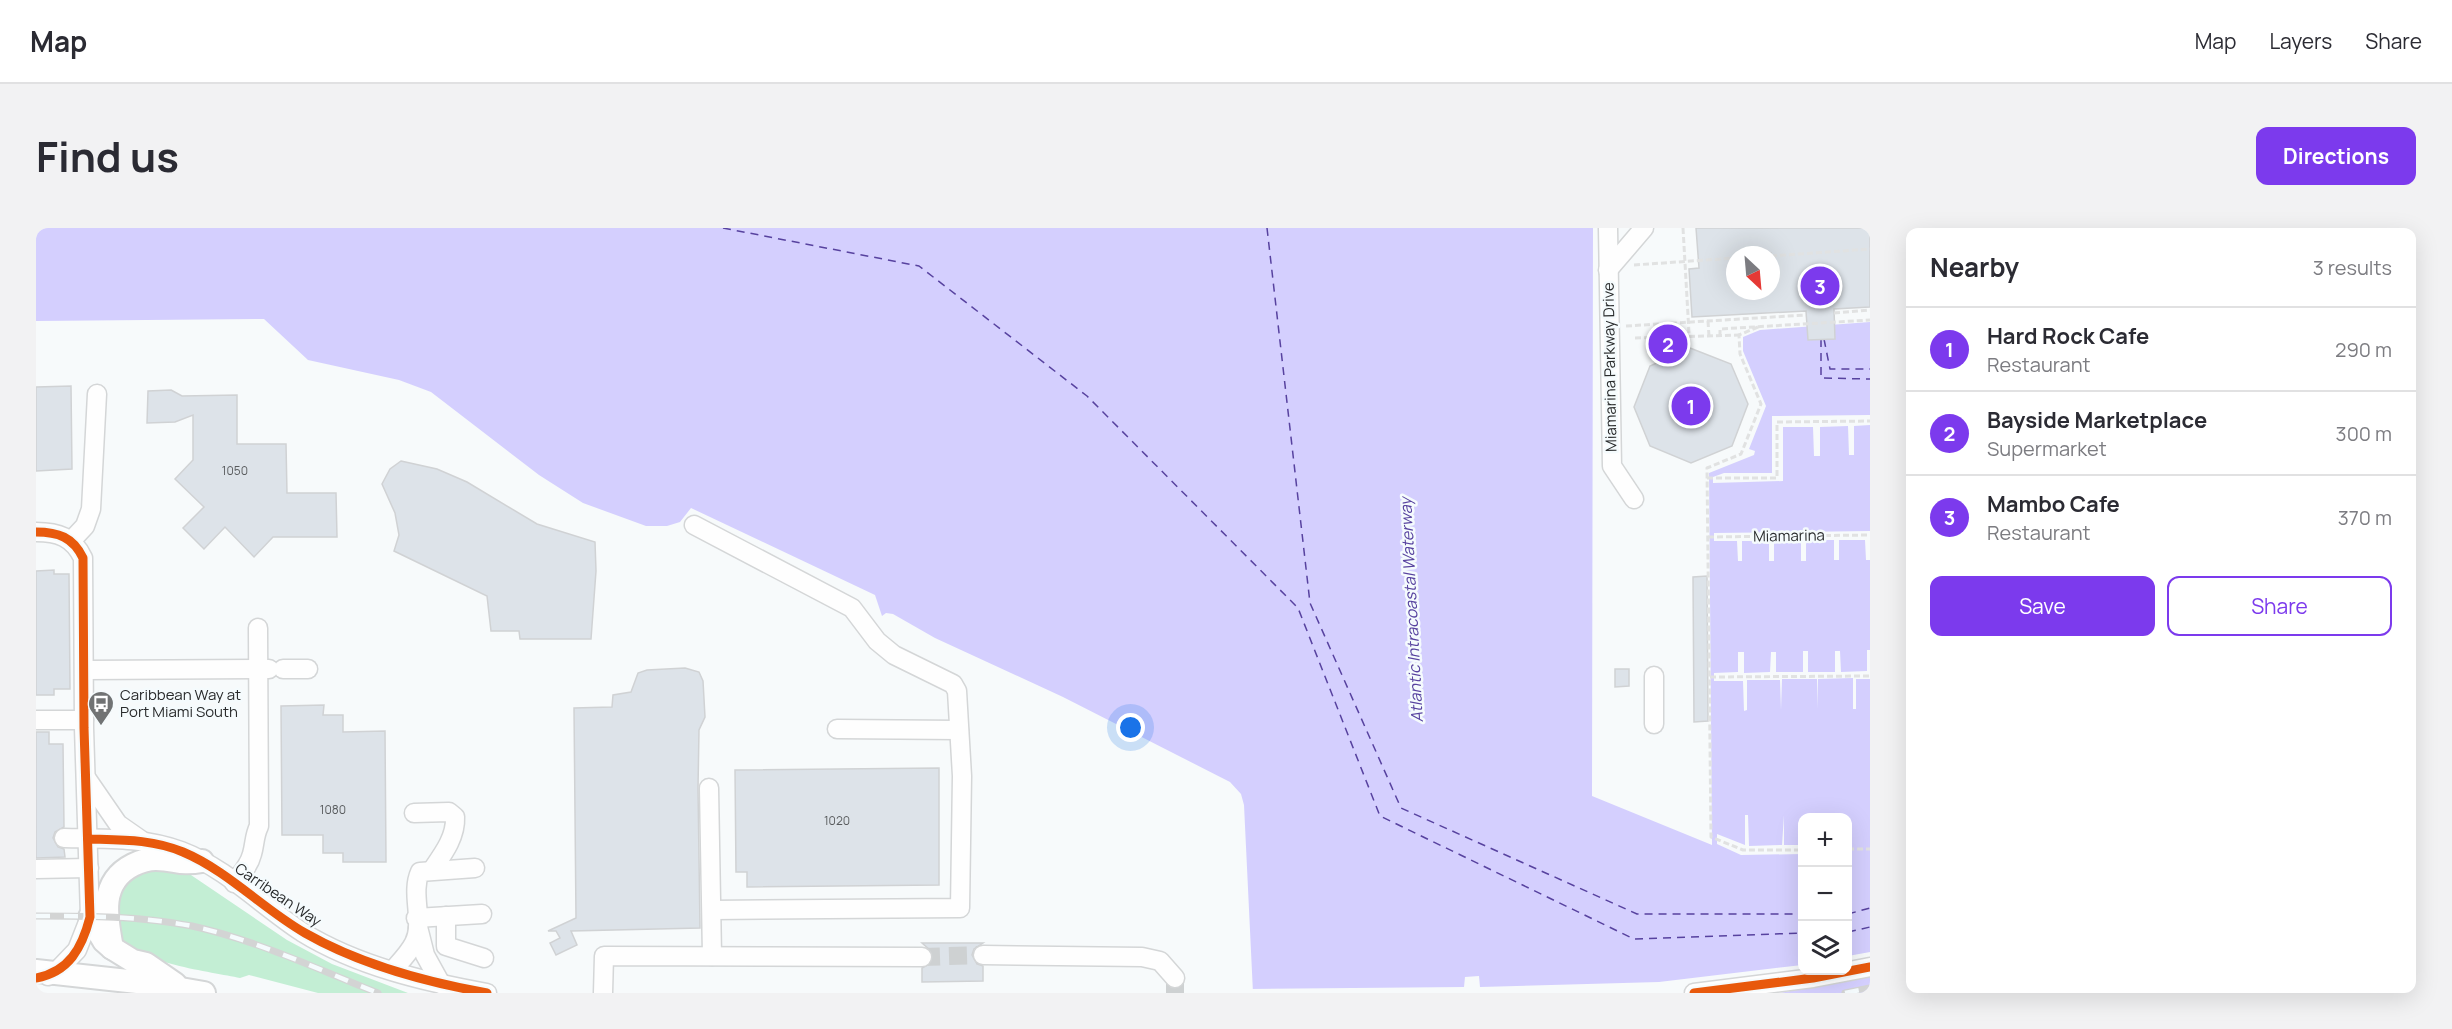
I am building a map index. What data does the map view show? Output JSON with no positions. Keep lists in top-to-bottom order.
{
  "streets": {
    "street": ["Miamarina Parkway Drive", "Carribean Way"],
    "path": ["Miamarina"]
  },
  "water": ["Atlantic Intracoastal Waterway"],
  "places": {
    "bus stop": ["Caribbean Way at Port Miami South"]
  },
  "house_numbers": ["1050", "1080", "1020"],
  "north": "bottom right",
  "page": {
    "header": "Map",
    "nav": ["Map", "Layers", "Share"],
    "title": "Find us",
    "buttons": [
      "Directions",
      ["Save", "Share"]
    ],
    "heading": ["Nearby", "3 results"],
    "pins": ["3", "2", "1"],
    "list": [
      {
        "mark": "1",
        "name": "Hard Rock Cafe",
        "note": "Restaurant",
        "value": "290 m"
      },
      {
        "mark": "2",
        "name": "Bayside Marketplace",
        "note": "Supermarket",
        "value": "300 m"
      },
      {
        "mark": "3",
        "name": "Mambo Cafe",
        "note": "Restaurant",
        "value": "370 m"
      }
    ],
    "map_buttons": ["+", "−"]
  }
}
